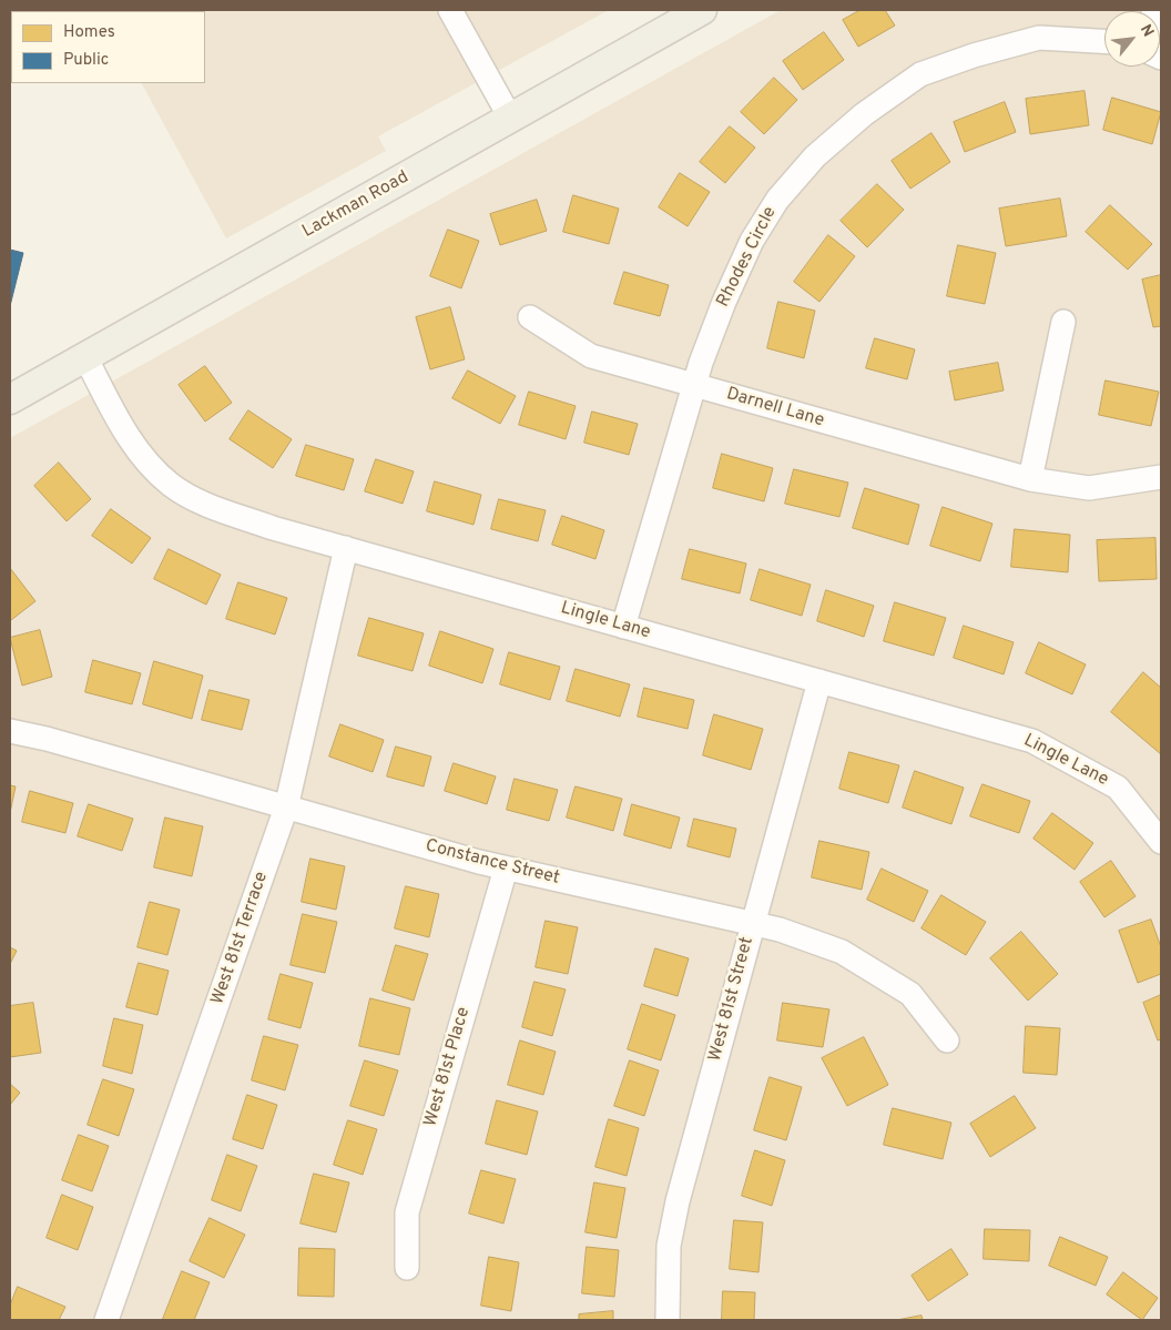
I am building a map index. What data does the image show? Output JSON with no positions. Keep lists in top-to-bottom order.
{
  "streets": {
    "main road": ["Lackman Road"],
    "street": [
      "Rhodes Circle",
      "Darnell Lane",
      "Lingle Lane",
      "Constance Street",
      "West 81st Terrace",
      "West 81st Street",
      "West 81st Place"
    ]
  },
  "crossings": [
    ["Lackman Road", "Lingle Lane"],
    ["Rhodes Circle", "Darnell Lane"],
    ["Rhodes Circle", "Lingle Lane"],
    ["Lingle Lane", "West 81st Terrace"],
    ["Lingle Lane", "West 81st Street"],
    ["Constance Street", "West 81st Terrace"],
    ["Constance Street", "West 81st Street"],
    ["Constance Street", "West 81st Place"]
  ],
  "legend": ["Homes", "Public"],
  "north": "top right"
}
